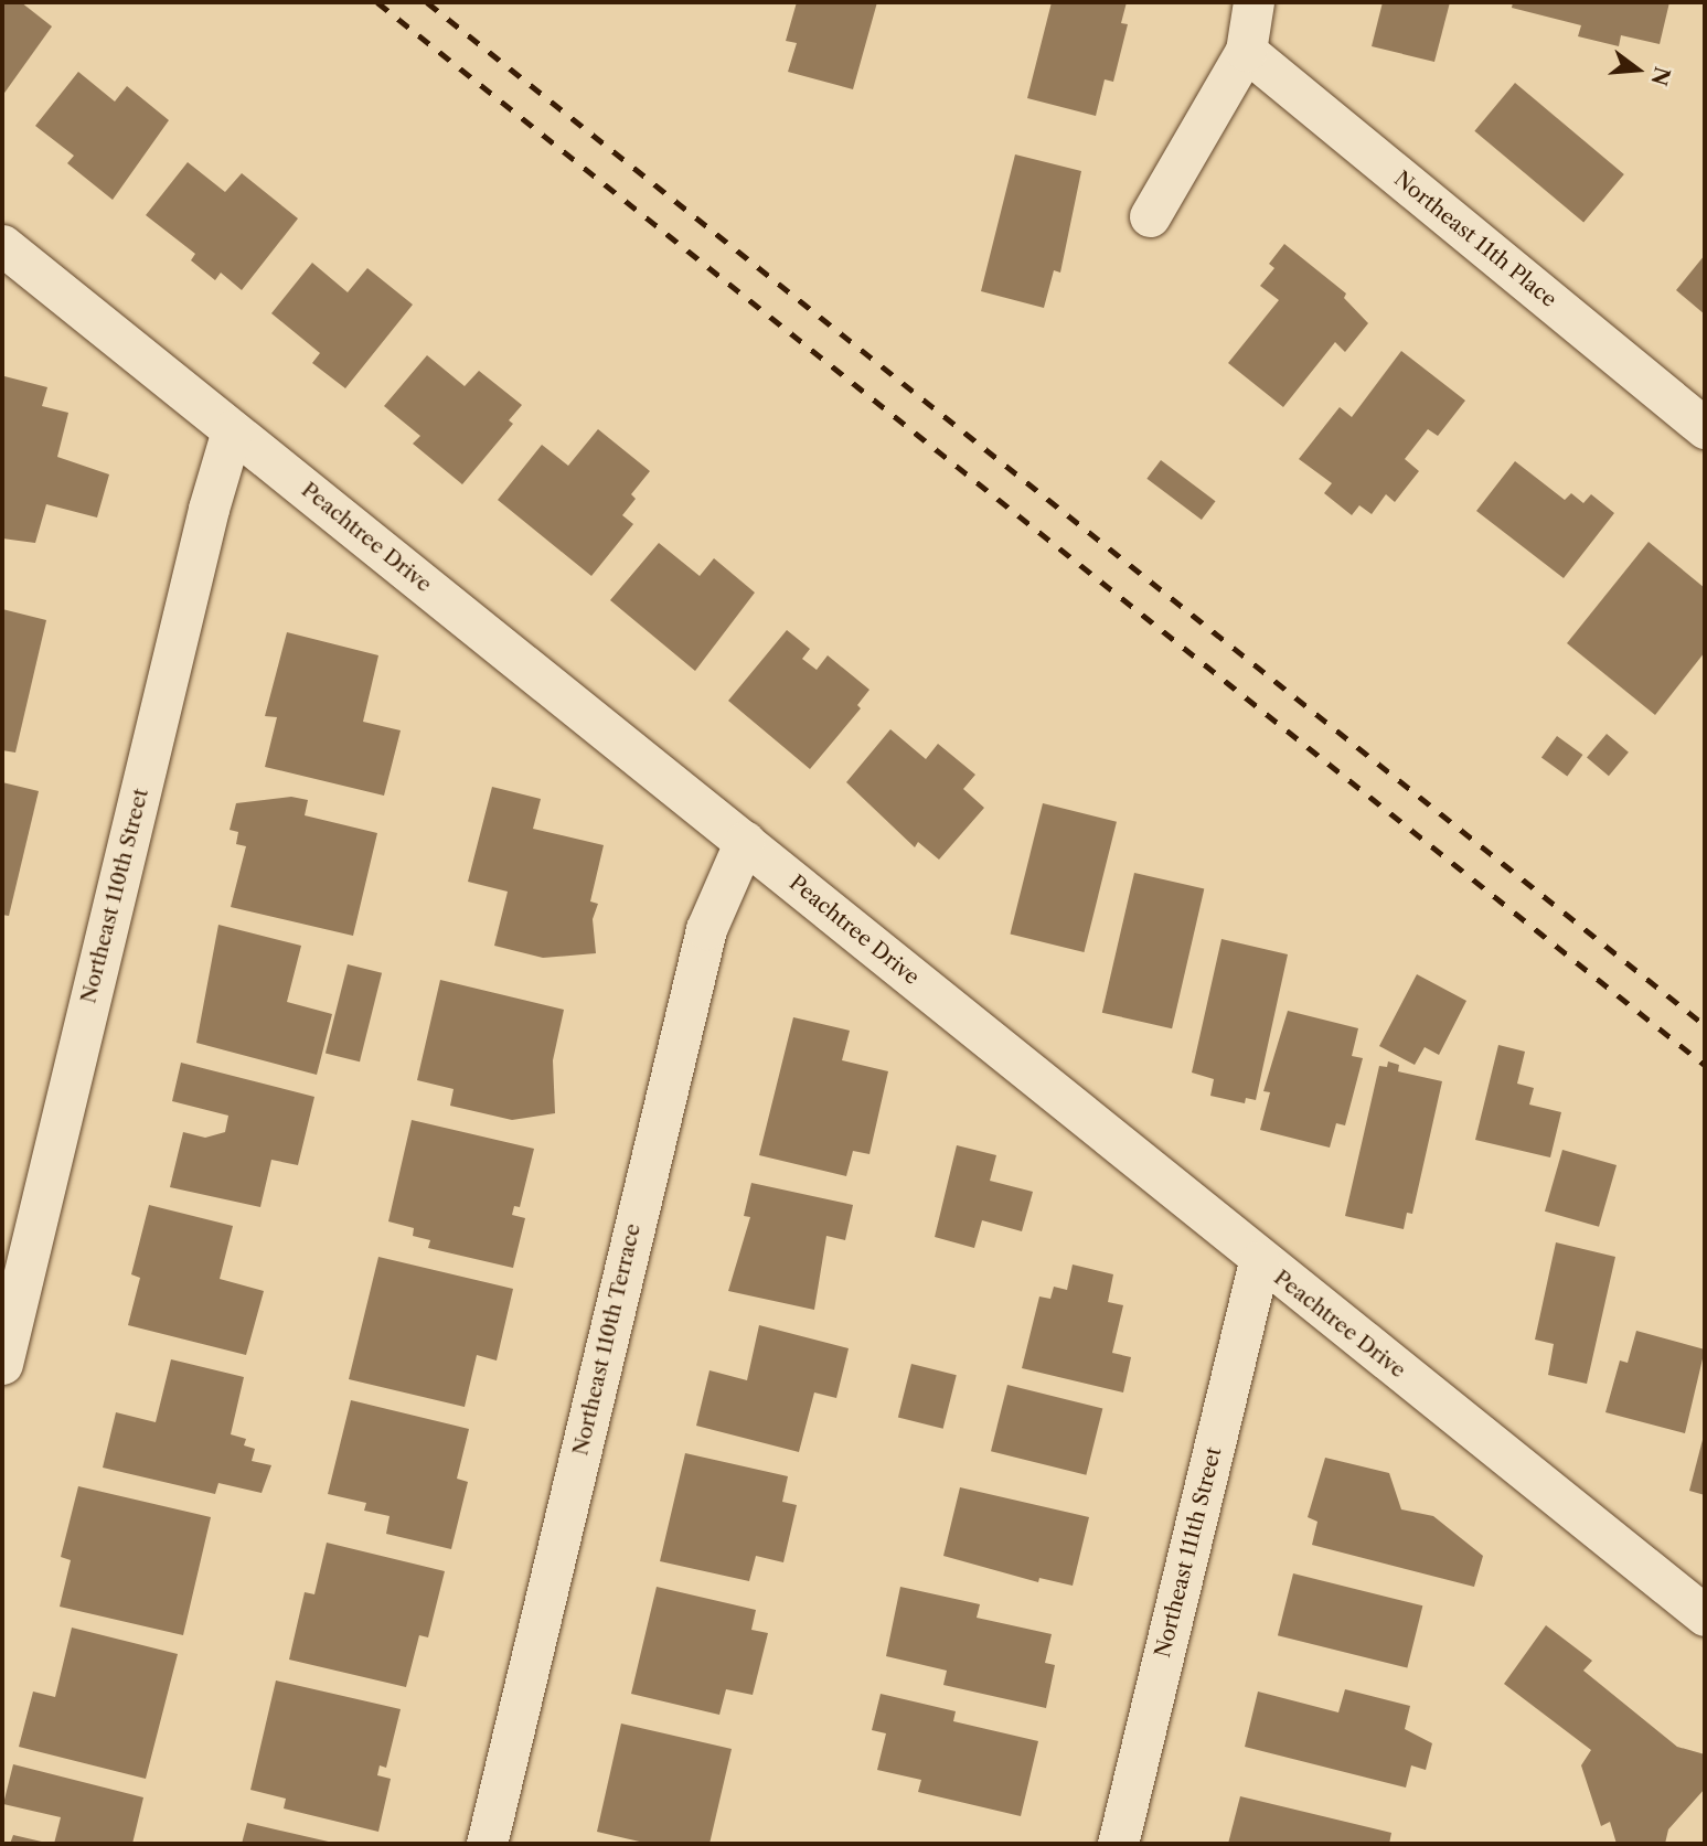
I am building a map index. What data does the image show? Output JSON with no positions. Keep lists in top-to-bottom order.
{
  "streets": {
    "street": [
      "Northeast 11th Place",
      "Peachtree Drive",
      "Northeast 110th Street",
      "Northeast 110th Terrace",
      "Northeast 111th Street"
    ]
  },
  "crossings": [
    ["Peachtree Drive", "Northeast 110th Street"],
    ["Peachtree Drive", "Northeast 110th Terrace"],
    ["Peachtree Drive", "Northeast 111th Street"]
  ],
  "north": "right"
}
